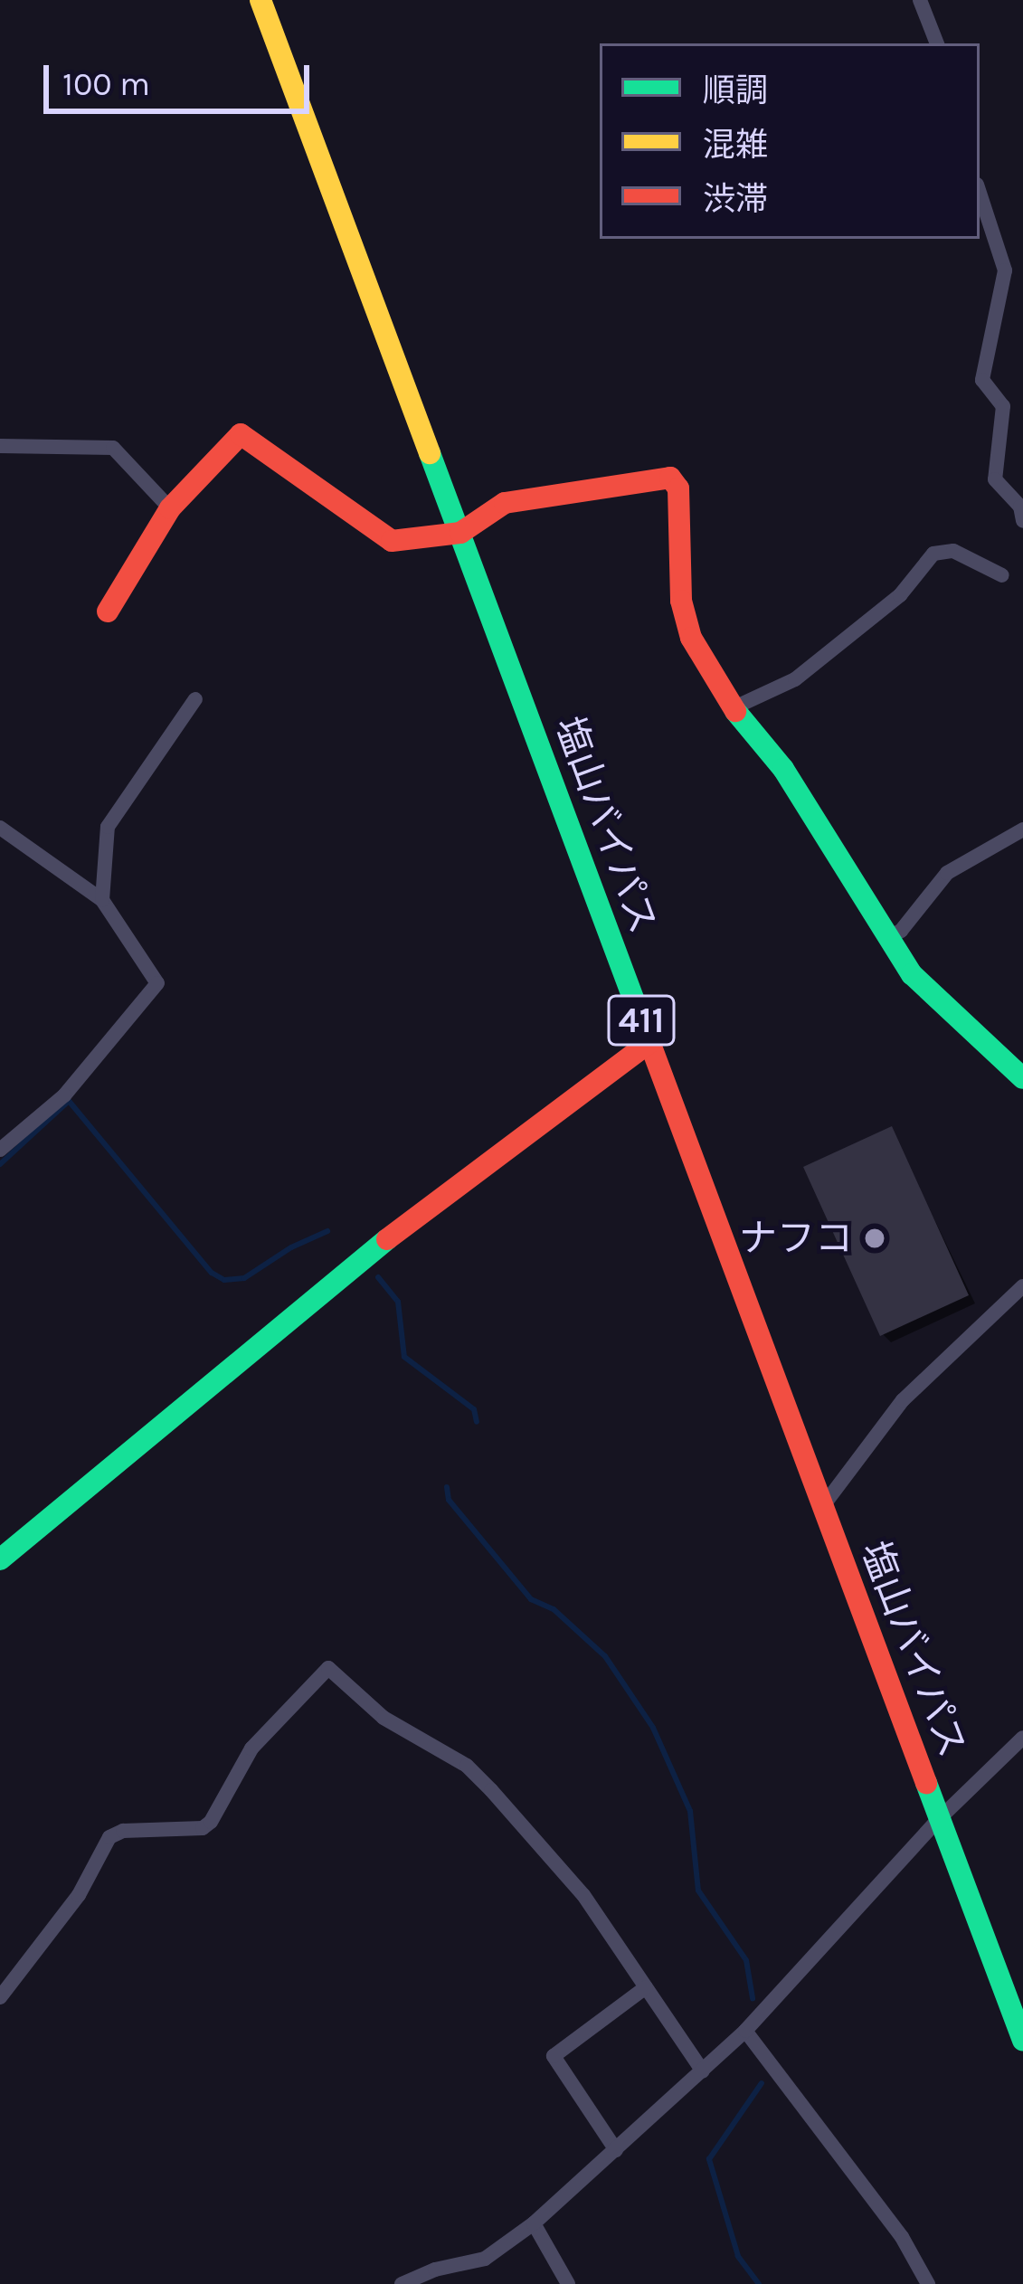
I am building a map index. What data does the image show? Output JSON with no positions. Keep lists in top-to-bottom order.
{
  "streets": {
    "main road": ["塩山バイパス", "411"]
  },
  "places": ["ナフコ"],
  "legend": ["順調", "混雑", "渋滞"],
  "scale_bar": "100 m"
}
